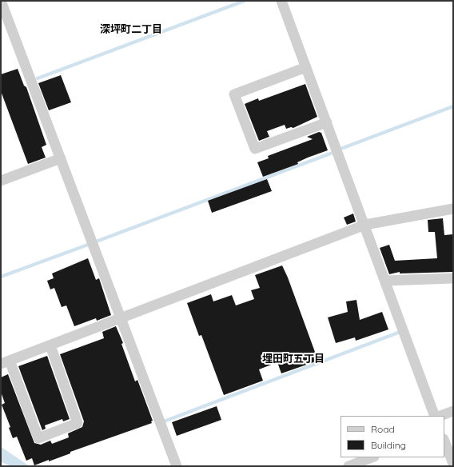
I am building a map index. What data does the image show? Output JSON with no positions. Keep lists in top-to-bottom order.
{
  "districts": ["深坪町二丁目", "埋田町五丁目"],
  "legend": ["Road", "Building"]
}
